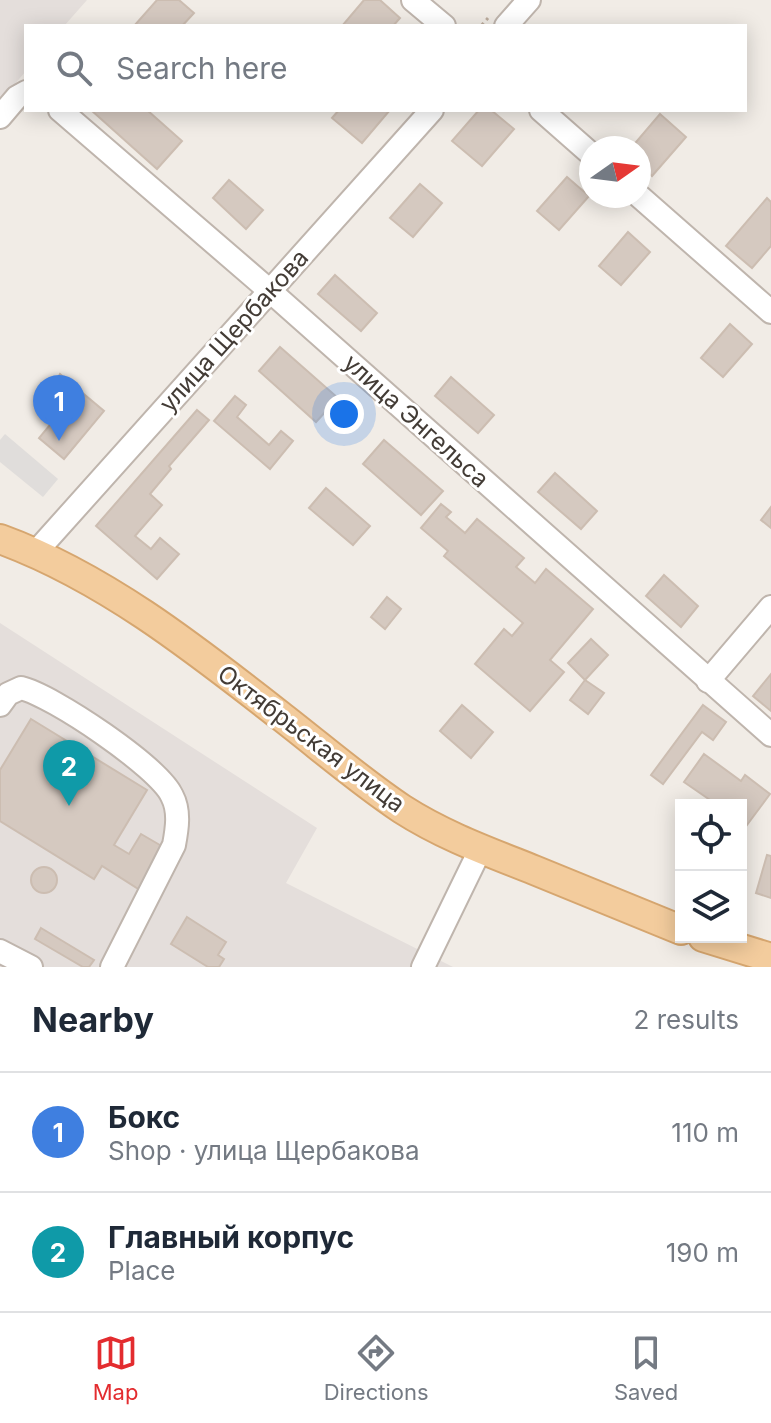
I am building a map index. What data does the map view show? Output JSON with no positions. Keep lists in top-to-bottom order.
{
  "streets": {
    "main road": ["Октябрьская улица"],
    "street": ["улица Щербакова", "улица Энгельса"]
  },
  "crossings": [
    ["улица Щербакова", "улица Энгельса"],
    ["улица Щербакова", "Октябрьская улица"]
  ],
  "north": "right",
  "page": {
    "search": "Search here",
    "pins": ["1", "2"],
    "heading": ["Nearby", "2 results"],
    "list": [
      {
        "mark": "1",
        "name": "Бокс",
        "note": "Shop · улица Щербакова",
        "value": "110 m"
      },
      {
        "mark": "2",
        "name": "Главный корпус",
        "note": "Place",
        "value": "190 m"
      }
    ],
    "nav": ["Map", "Directions", "Saved"]
  }
}
